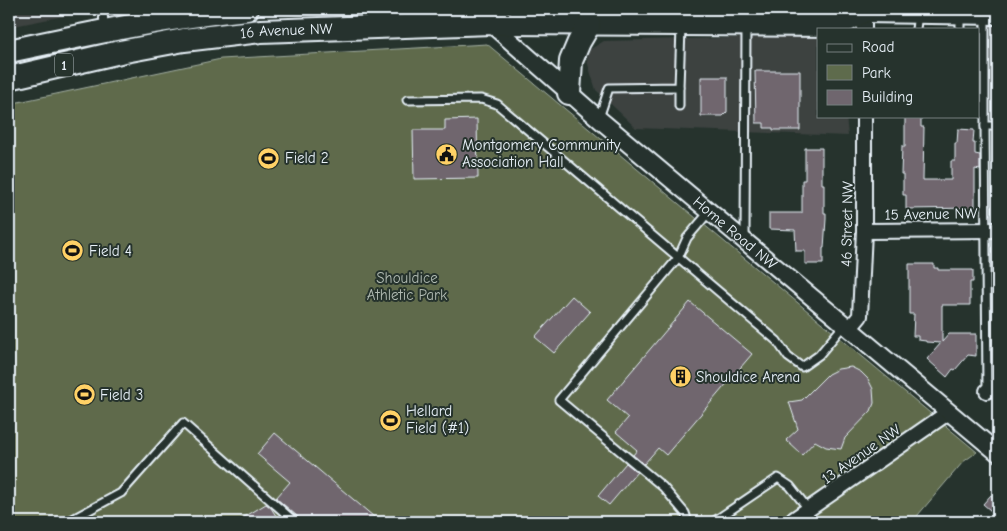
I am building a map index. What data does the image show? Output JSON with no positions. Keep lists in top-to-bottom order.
{
  "streets": {
    "highway": ["16 Avenue NW", "1"],
    "street": [
      "15 Avenue NW",
      "46 Street NW",
      "Home Road NW",
      "13 Avenue NW"
    ]
  },
  "crossings": [
    ["16 Avenue NW", "Home Road NW"],
    ["15 Avenue NW", "46 Street NW"],
    ["46 Street NW", "Home Road NW"],
    ["Home Road NW", "13 Avenue NW"]
  ],
  "parks": ["Shouldice Athletic Park"],
  "places": {
    "public building": ["Montgomery Community Association Hall"],
    "sports": [
      "Field 2",
      "Field 4",
      "Field 3",
      "Hellard Field (#1)"
    ],
    "building": ["Shouldice Arena"]
  },
  "legend": ["Road", "Park", "Building"]
}
